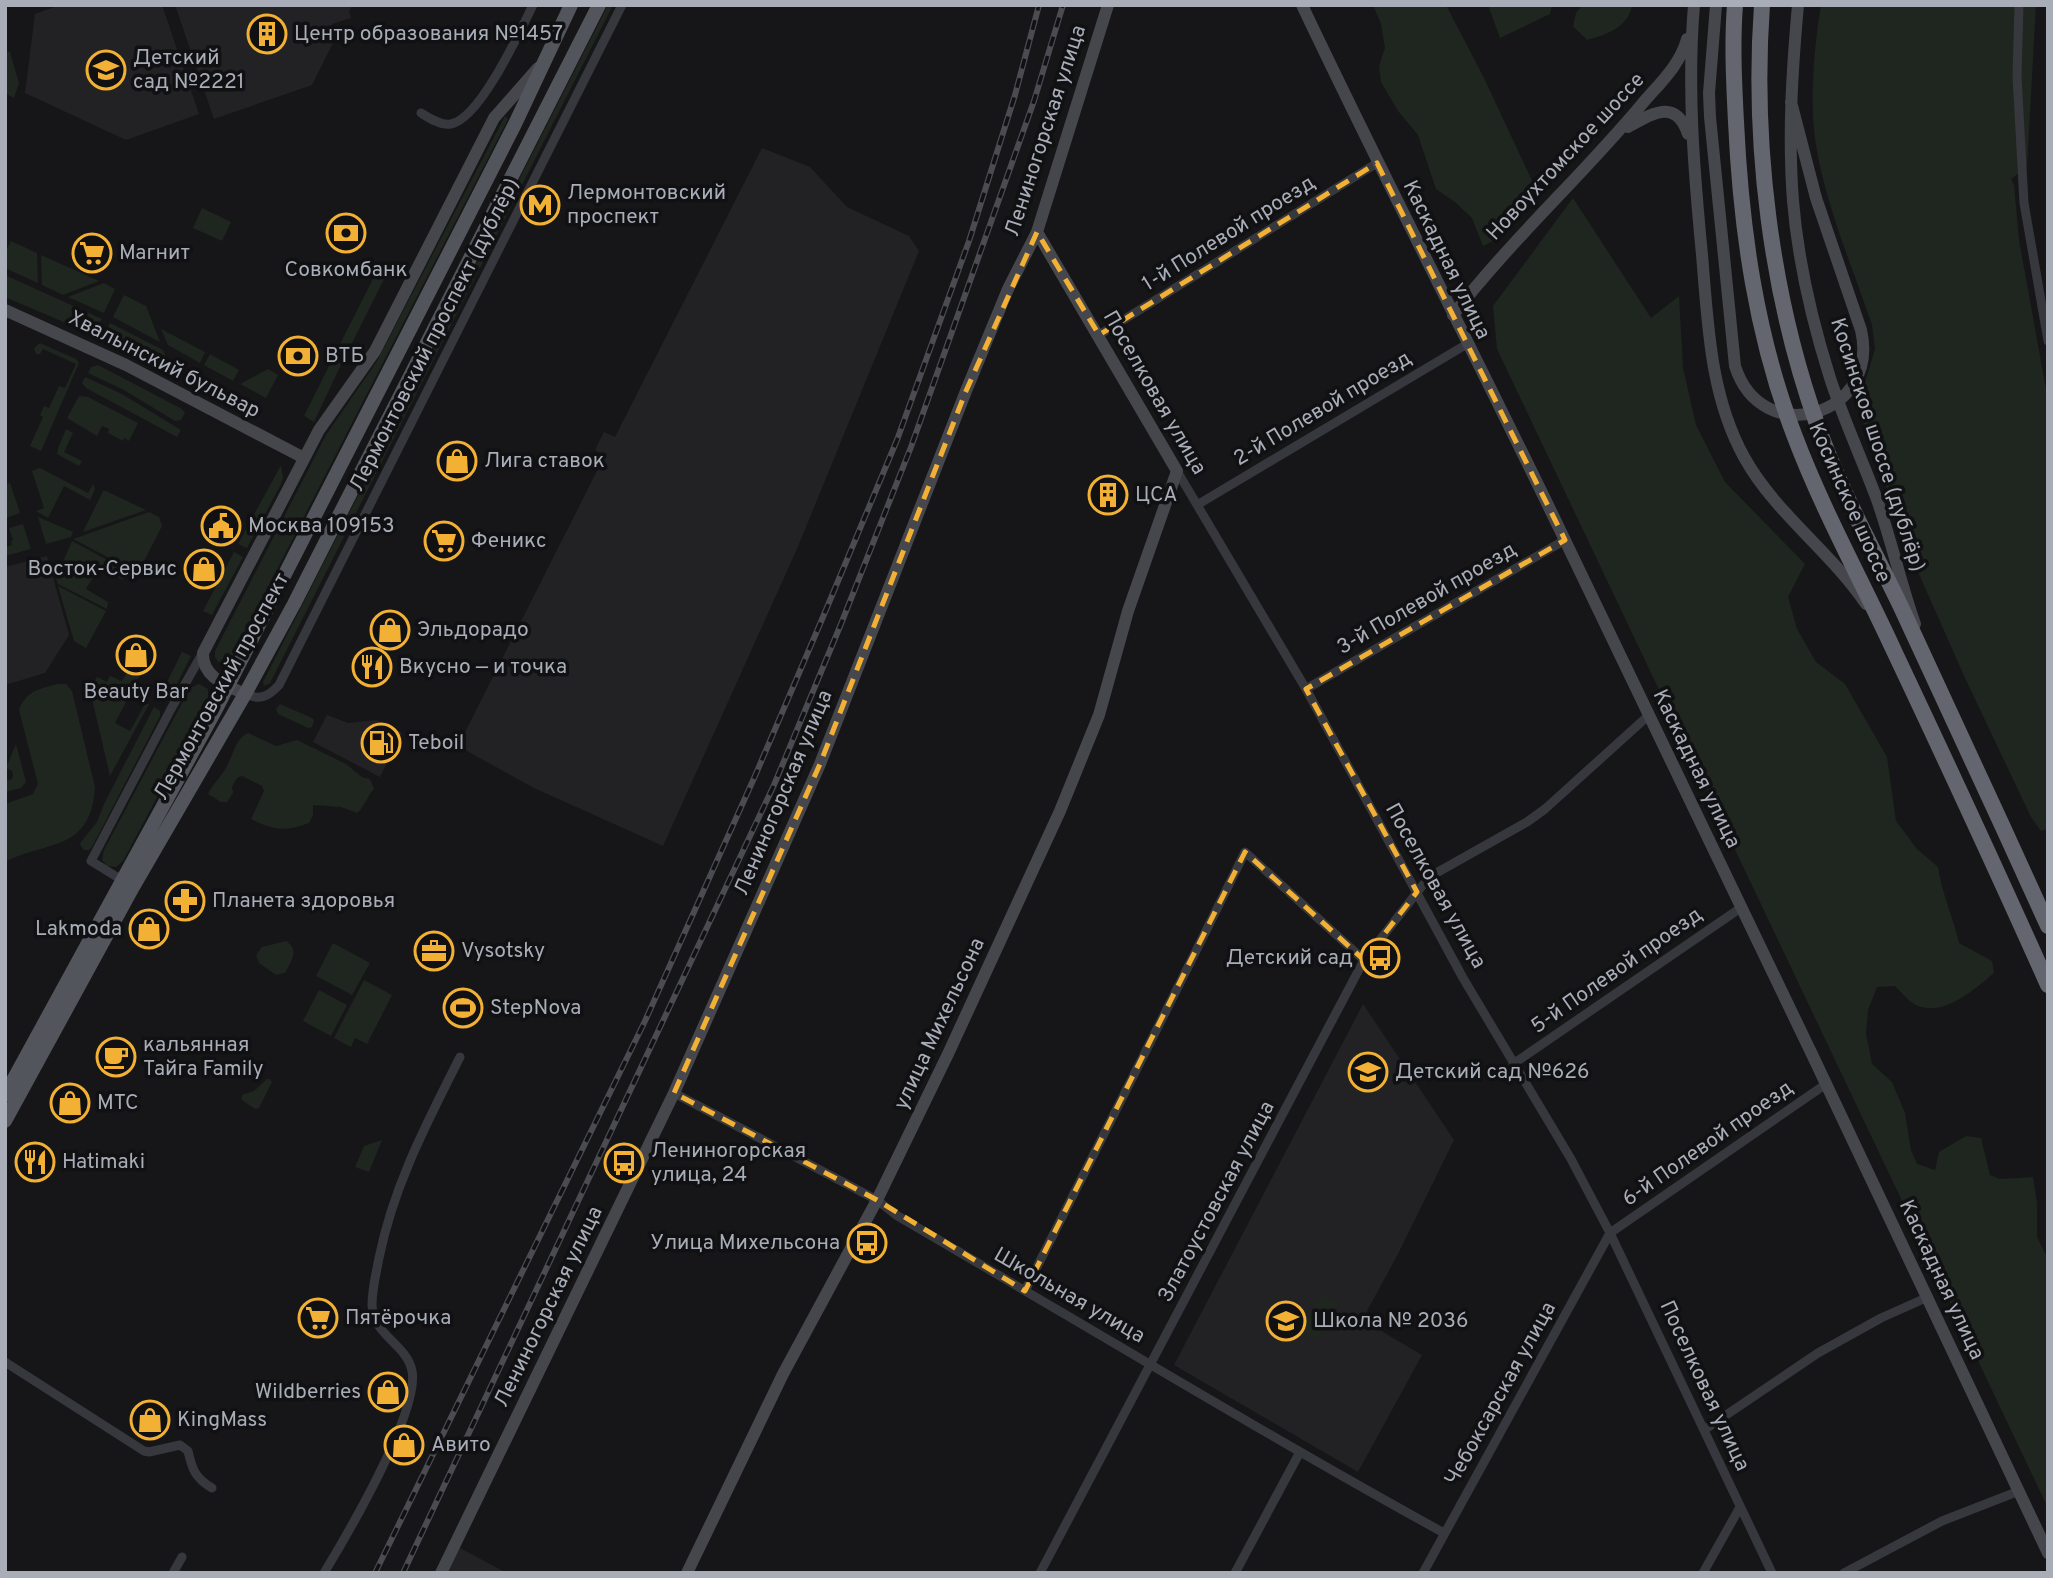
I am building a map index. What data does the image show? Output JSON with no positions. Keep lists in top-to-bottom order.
{
  "streets": {
    "highway": ["Косинское шоссе"],
    "main road": ["Лермонтовский проспект"],
    "street": [
      "Лениногорская улица",
      "Новоухтомское шоссе",
      "1-й Полевой проезд",
      "Каскадная улица",
      "Лермонтовский проспект (дублёр)",
      "Хвалынский бульвар",
      "Поселковая улица",
      "2-й Полевой проезд",
      "Косинское шоссе (дублёр)",
      "3-й Полевой проезд",
      "5-й Полевой проезд",
      "улица Михельсона",
      "6-й Полевой проезд",
      "Златоустовская улица",
      "Школьная улица",
      "Чебоксарская улица"
    ]
  },
  "crossings": [
    ["Лениногорская улица", "Поселковая улица"],
    ["Лениногорская улица", "Школьная улица"],
    ["Новоухтомское шоссе", "Каскадная улица"],
    ["1-й Полевой проезд", "Каскадная улица"],
    ["1-й Полевой проезд", "Поселковая улица"],
    ["Каскадная улица", "2-й Полевой проезд"],
    ["Каскадная улица", "3-й Полевой проезд"],
    ["Каскадная улица", "5-й Полевой проезд"],
    ["Каскадная улица", "6-й Полевой проезд"],
    ["Каскадная улица", "Златоустовская улица"],
    ["Лермонтовский проспект (дублёр)", "Лермонтовский проспект"],
    ["Поселковая улица", "2-й Полевой проезд"],
    ["Поселковая улица", "3-й Полевой проезд"],
    ["Поселковая улица", "5-й Полевой проезд"],
    ["Поселковая улица", "улица Михельсона"],
    ["Поселковая улица", "6-й Полевой проезд"],
    ["Поселковая улица", "Златоустовская улица"],
    ["Поселковая улица", "Чебоксарская улица"],
    ["Косинское шоссе (дублёр)", "Косинское шоссе"],
    ["улица Михельсона", "Школьная улица"],
    ["6-й Полевой проезд", "Чебоксарская улица"],
    ["Златоустовская улица", "Школьная улица"],
    ["Школьная улица", "Чебоксарская улица"]
  ],
  "places": {
    "building": ["Центр образования №1457", "ЦСА"],
    "school or university": ["Детский сад №2221", "Детский сад №626", "Школа № 2036"],
    "metro station": ["Лермонтовский проспект"],
    "bank": ["Совкомбанк", "ВТБ"],
    "supermarket": ["Магнит", "Феникс", "Пятёрочка"],
    "shop": [
      "Лига ставок",
      "Восток-Сервис",
      "Эльдорадо",
      "Beauty Bar",
      "Lakmoda",
      "МТС",
      "Wildberries",
      "KingMass",
      "Авито"
    ],
    "public building": ["Москва 109153"],
    "restaurant": ["Вкусно — и точка", "Hatimaki"],
    "fuel station": ["Teboil"],
    "pharmacy": ["Планета здоровья"],
    "office": ["Vysotsky"],
    "bus stop": ["Детский сад", "Лениногорская улица, 24", "Улица Михельсона"],
    "sports": ["StepNova"],
    "cafe": ["кальянная Тайга Family"]
  }
}
